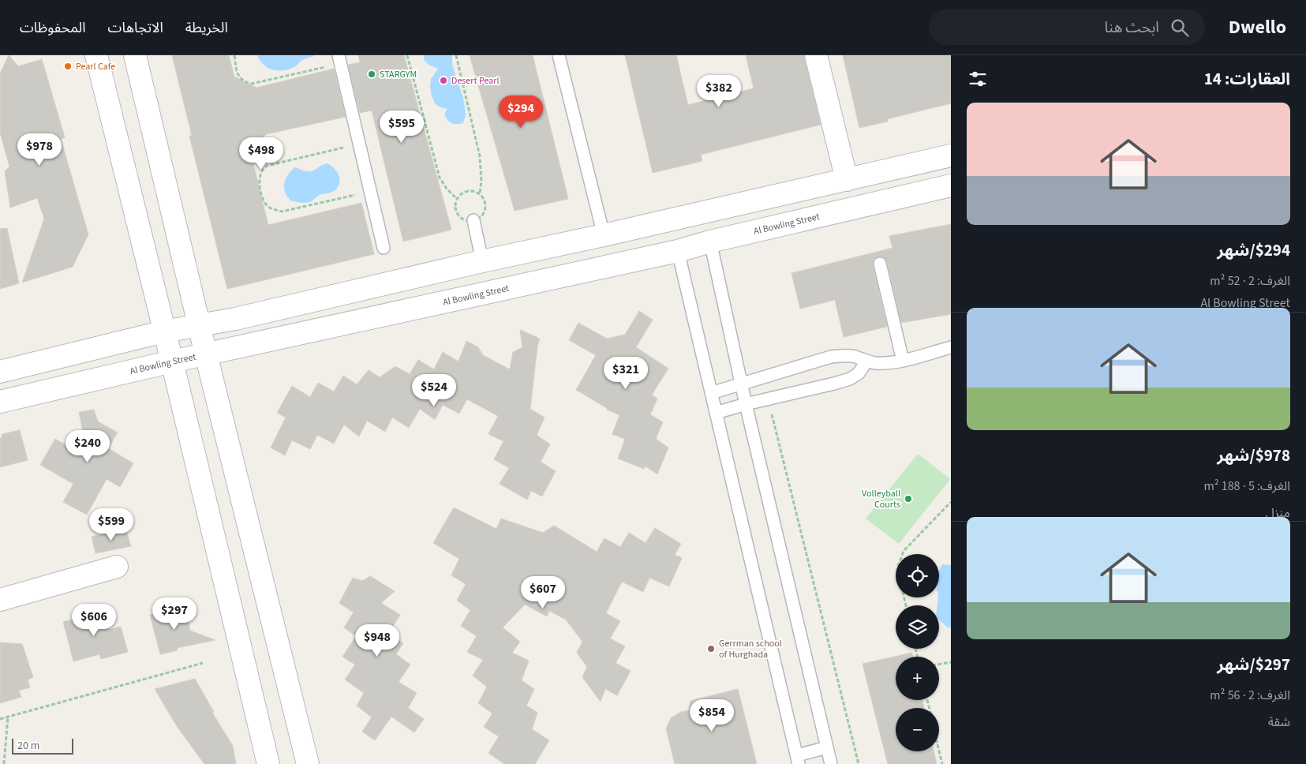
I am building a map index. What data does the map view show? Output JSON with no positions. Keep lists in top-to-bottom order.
{
  "streets": {
    "street": ["Al Bowling Street"]
  },
  "places": [
    "Pearl Cafe",
    "STARGYM",
    "Desert Pearl",
    "Volleyball Courts",
    "Gerrman school of Hurghada"
  ],
  "scale_bar": "20 m",
  "page": {
    "header": "Dwello",
    "search": "ابحث هنا",
    "nav": ["الخريطة", "الاتجاهات", "المحفوظات"],
    "heading": "العقارات: 14",
    "price": [
      "$382",
      "$294",
      "$595",
      "$978",
      "$498",
      "$321",
      "$524",
      "$240",
      "$599",
      "$607",
      "$297",
      "$606",
      "$948",
      "$854"
    ],
    "list": [
      {
        "name": "$294/شهر",
        "note": "الغرف: 2 · 52 m² · Al Bowling Street"
      },
      {
        "name": "$978/شهر",
        "note": "الغرف: 5 · 188 m² · منزل"
      },
      {
        "name": "$297/شهر",
        "note": "الغرف: 2 · 56 m² · شقة"
      }
    ],
    "map_buttons": ["+", "−"],
    "scale": "20 m"
  }
}
